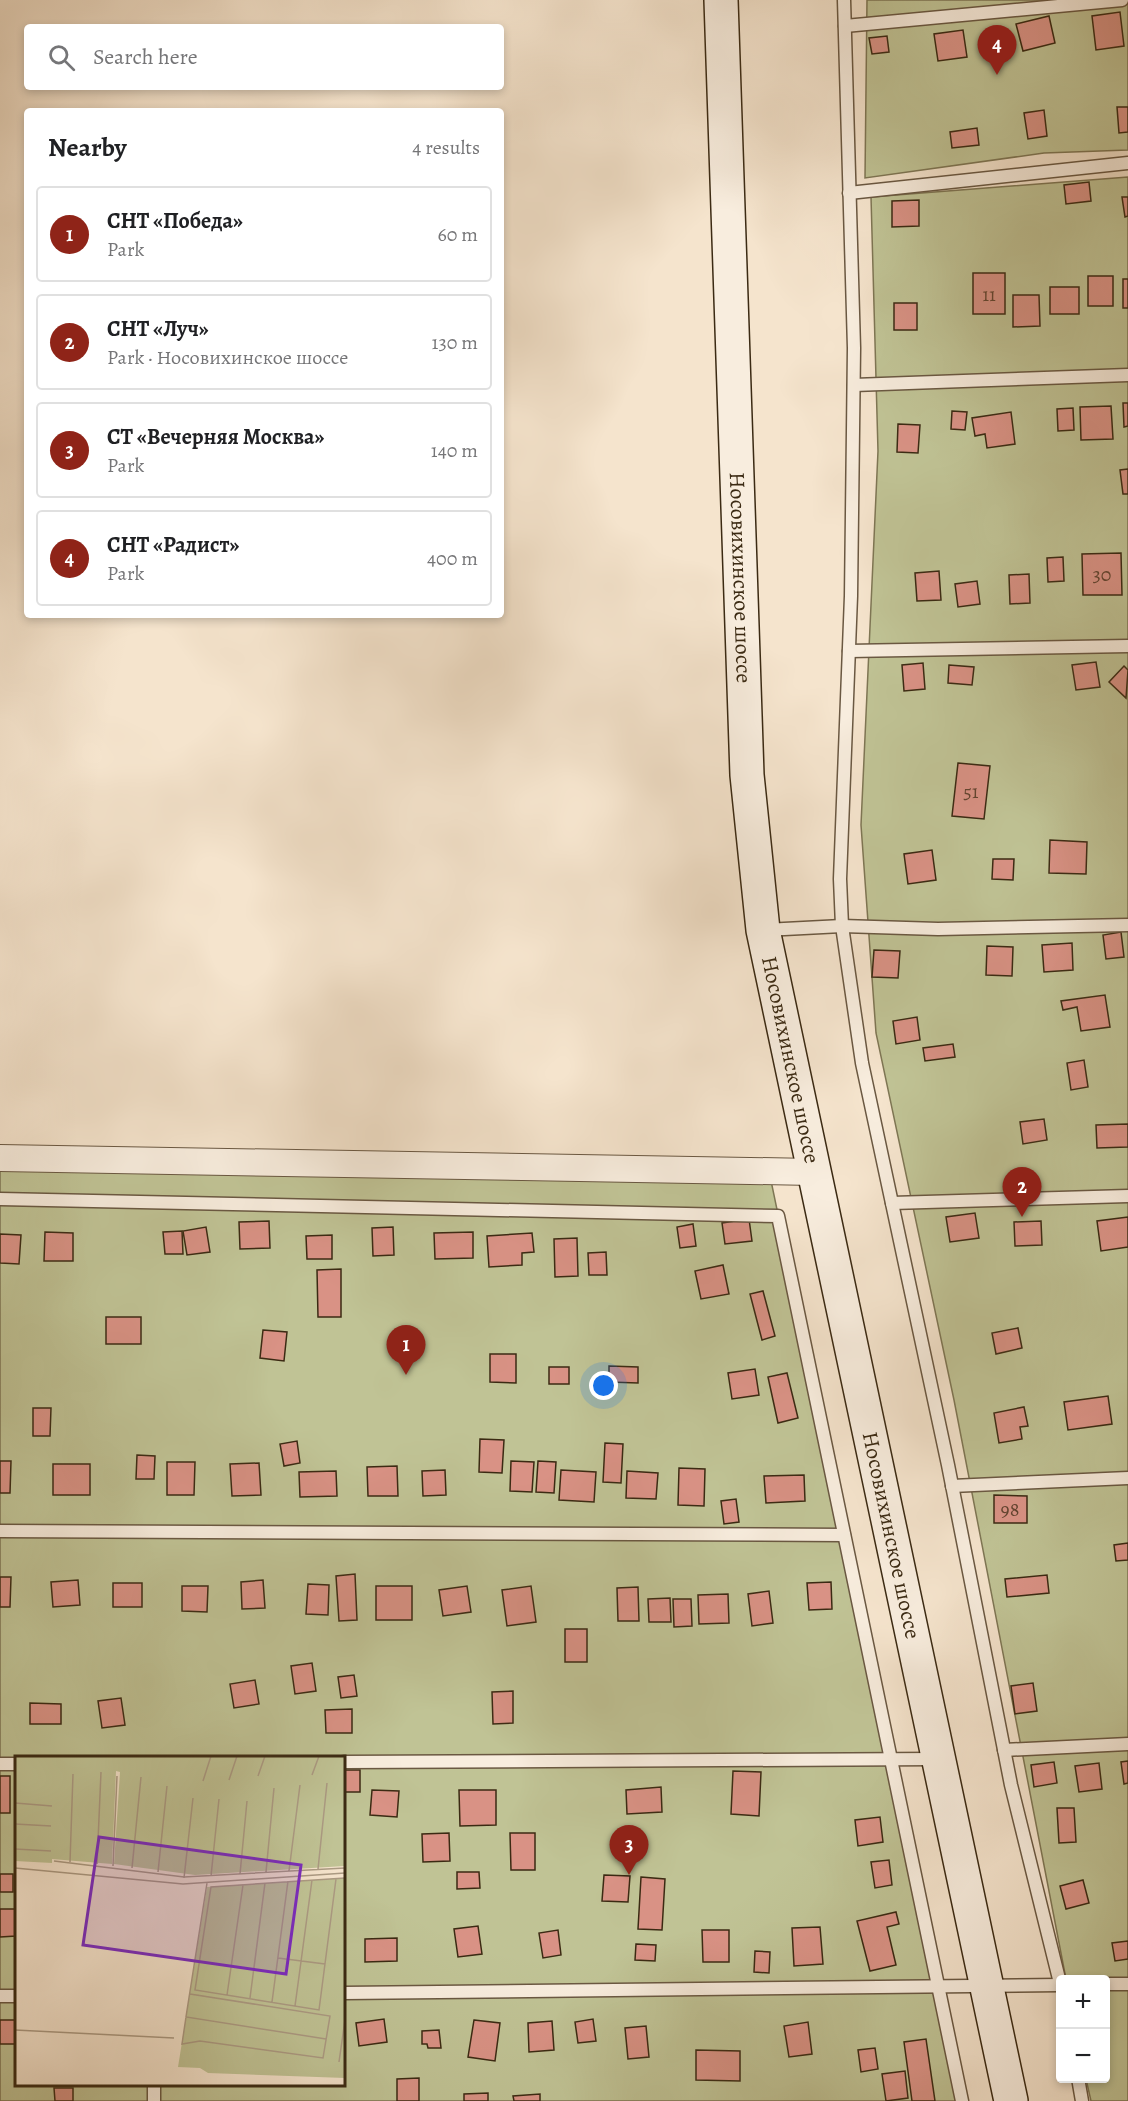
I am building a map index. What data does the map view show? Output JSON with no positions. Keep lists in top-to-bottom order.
{
  "streets": {
    "main road": ["Носовихинское шоссе"]
  },
  "house_numbers": [
    "11",
    "30",
    "51",
    "98"
  ],
  "page": {
    "search": "Search here",
    "pins": [
      "4",
      "2",
      "1",
      "3"
    ],
    "heading": ["Nearby", "4 results"],
    "list": [
      {
        "mark": "1",
        "name": "СНТ «Победа»",
        "note": "Park",
        "value": "60 m"
      },
      {
        "mark": "2",
        "name": "СНТ «Луч»",
        "note": "Park · Носовихинское шоссе",
        "value": "130 m"
      },
      {
        "mark": "3",
        "name": "СТ «Вечерняя Москва»",
        "note": "Park",
        "value": "140 m"
      },
      {
        "mark": "4",
        "name": "СНТ «Радист»",
        "note": "Park",
        "value": "400 m"
      }
    ],
    "map_buttons": ["+", "−"]
  }
}
